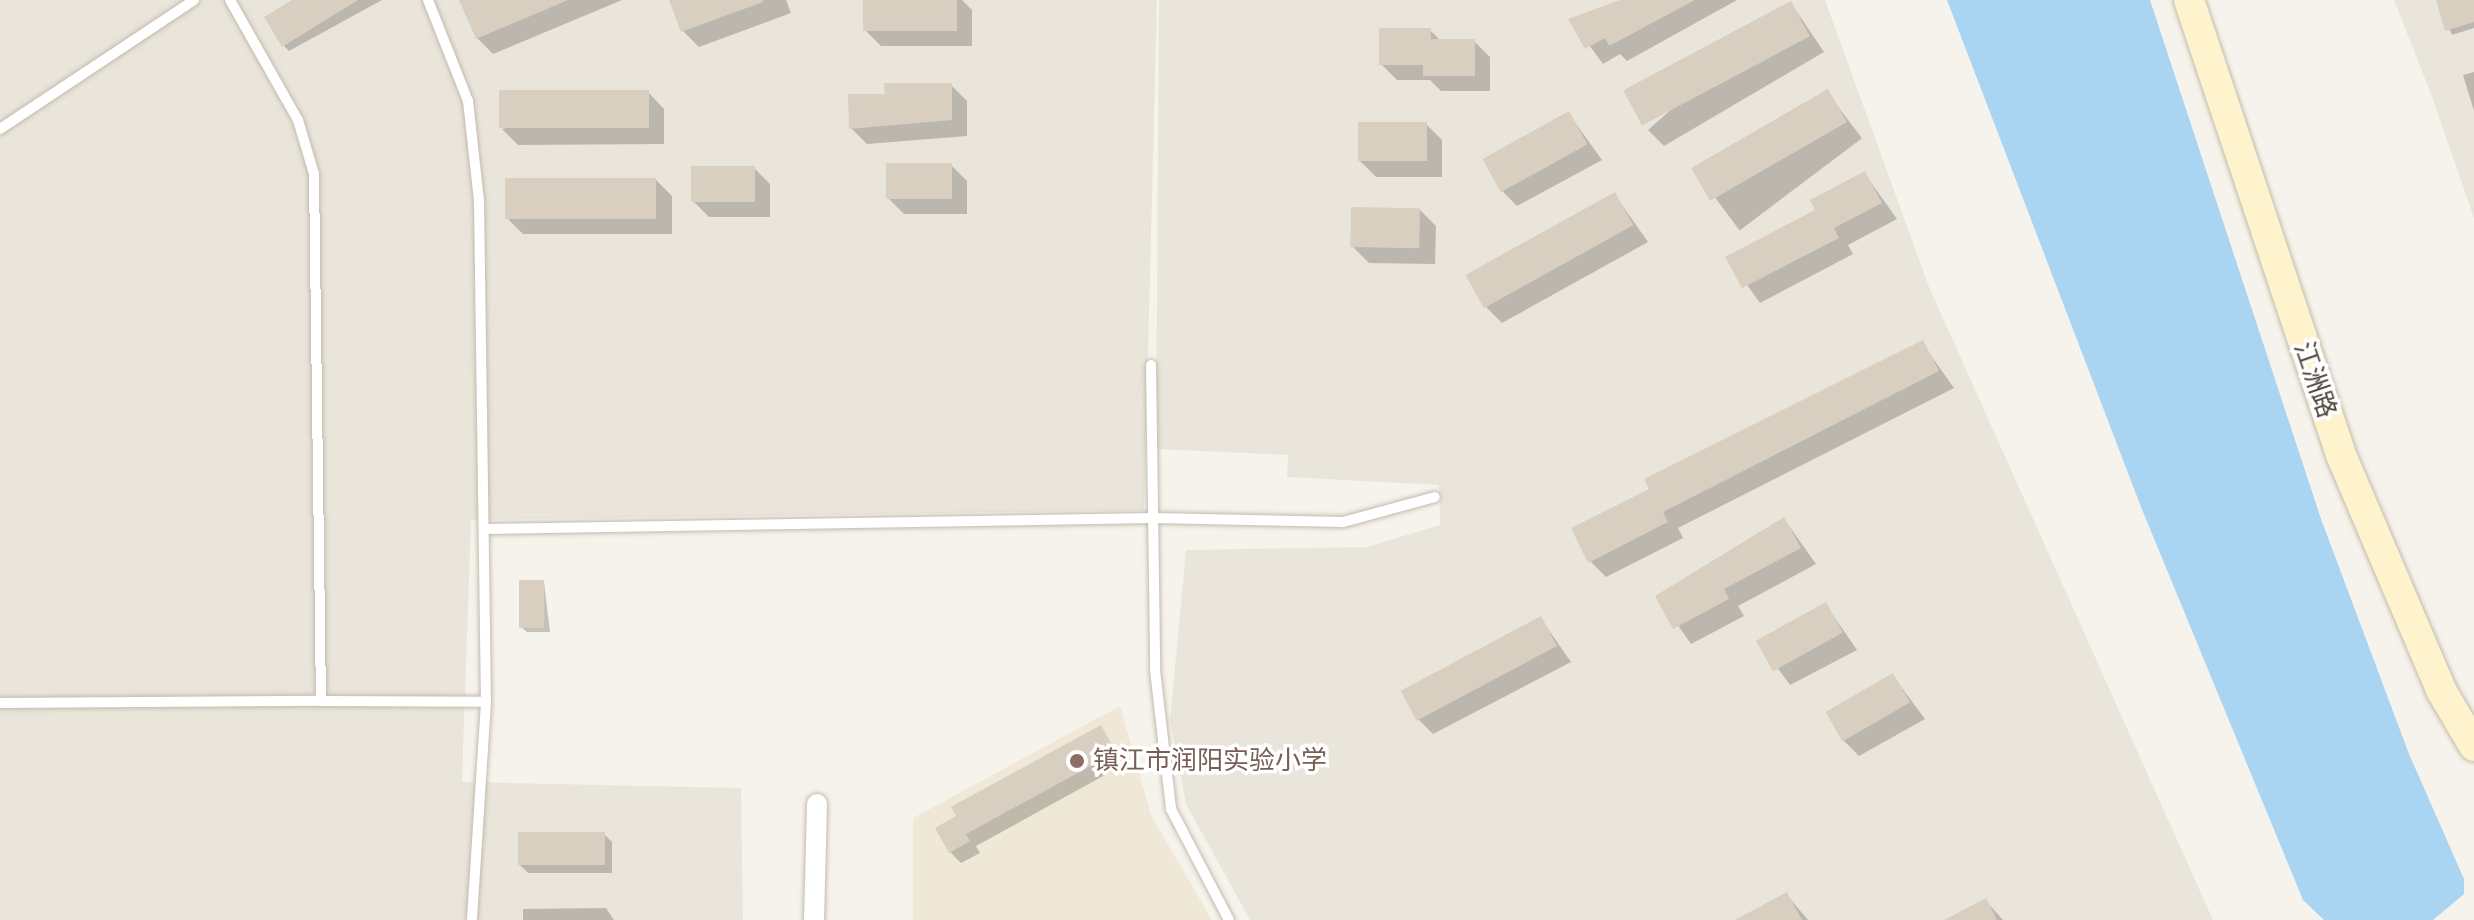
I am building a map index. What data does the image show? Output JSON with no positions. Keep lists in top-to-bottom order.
{
  "streets": {
    "street": ["江洲路"]
  },
  "places": ["镇江市润阳实验小学"]
}
